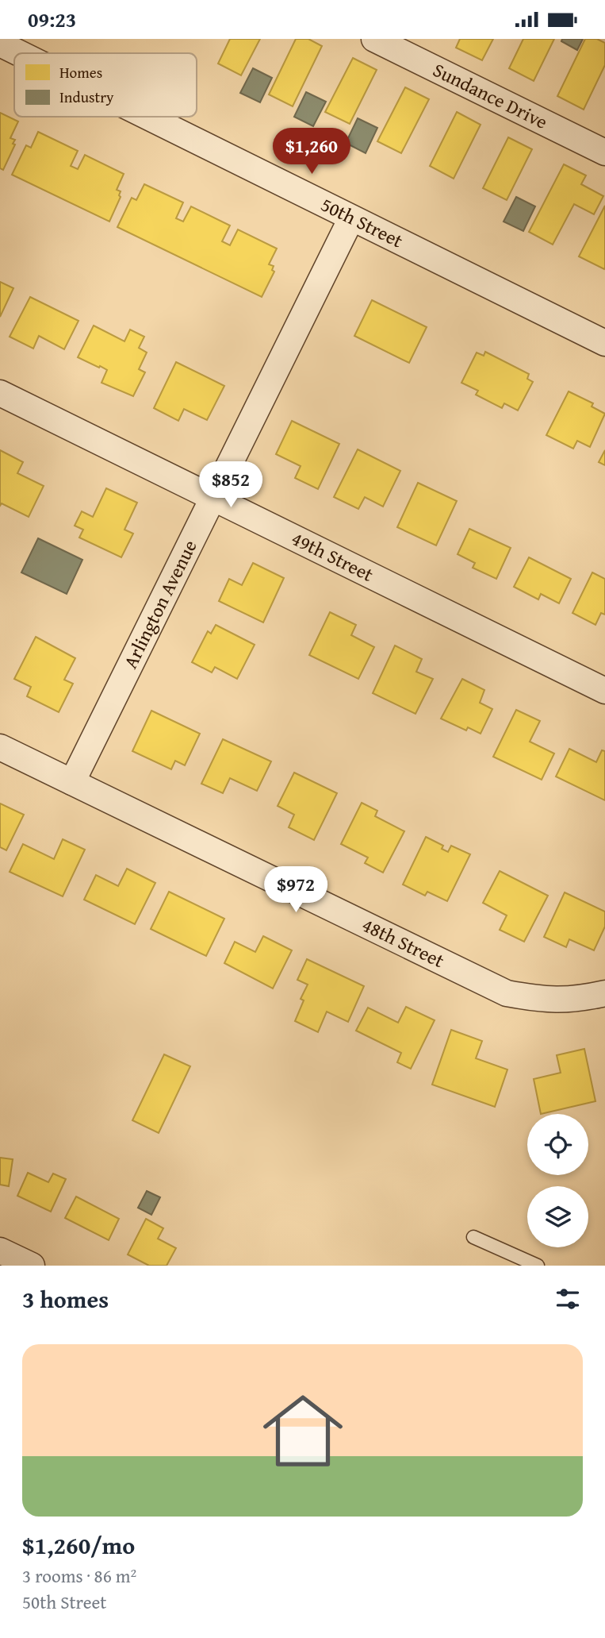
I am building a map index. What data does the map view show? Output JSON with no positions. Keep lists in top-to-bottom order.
{
  "streets": {
    "street": [
      "Sundance Drive",
      "50th Street",
      "49th Street",
      "Arlington Avenue",
      "48th Street"
    ]
  },
  "crossings": [
    ["50th Street", "Arlington Avenue"],
    ["49th Street", "Arlington Avenue"],
    ["Arlington Avenue", "48th Street"]
  ],
  "legend": ["Homes", "Industry"],
  "page": {
    "status": "09:23",
    "price": ["$1,260", "$852", "$972"],
    "heading": "3 homes",
    "list": [
      {
        "name": "$1,260/mo",
        "note": "3 rooms · 86 m² · 50th Street"
      }
    ]
  }
}
